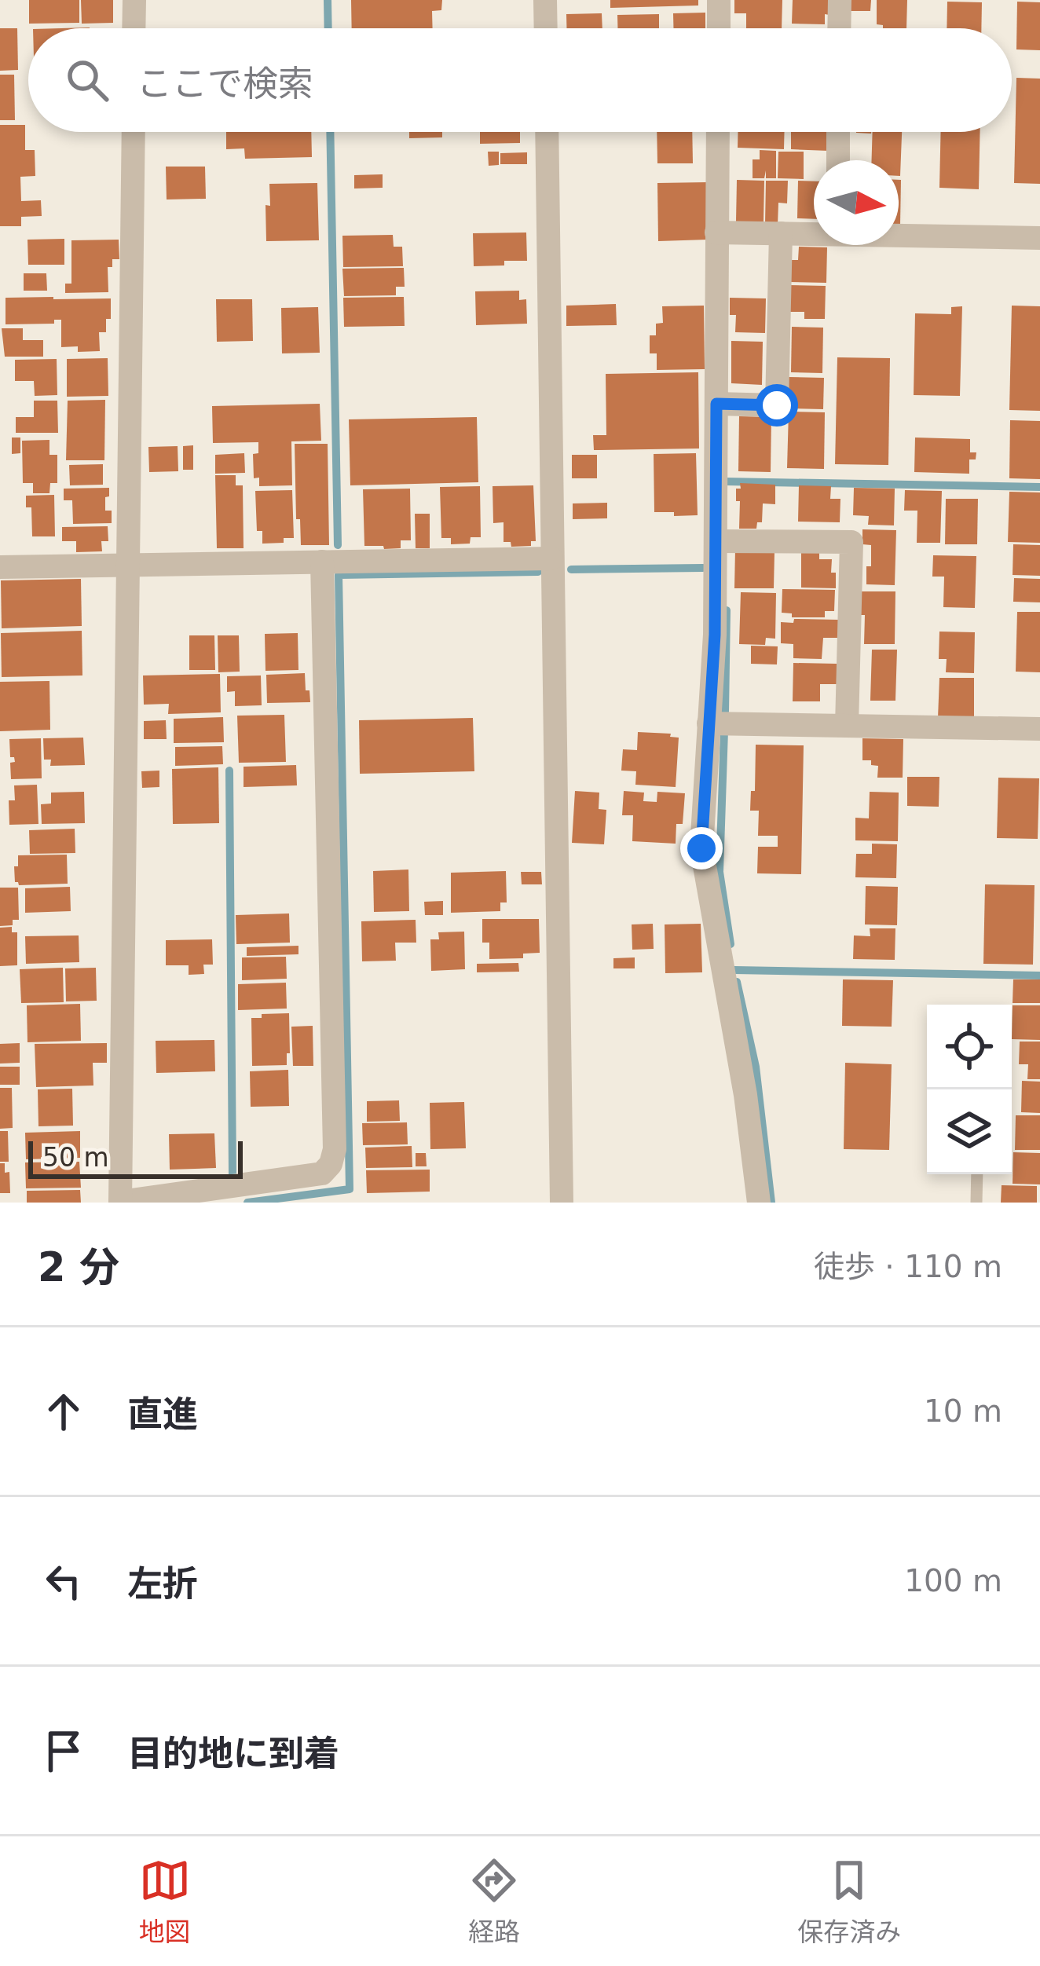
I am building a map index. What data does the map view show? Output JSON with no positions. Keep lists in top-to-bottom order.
{
  "scale_bar": "50 m",
  "north": "right",
  "page": {
    "search": "ここで検索",
    "scale": "50 m",
    "heading": ["2 分", "徒歩 · 110 m"],
    "list": [
      ["直進", "10 m"],
      ["左折", "100 m"],
      "目的地に到着"
    ],
    "nav": ["地図", "経路", "保存済み"]
  }
}
